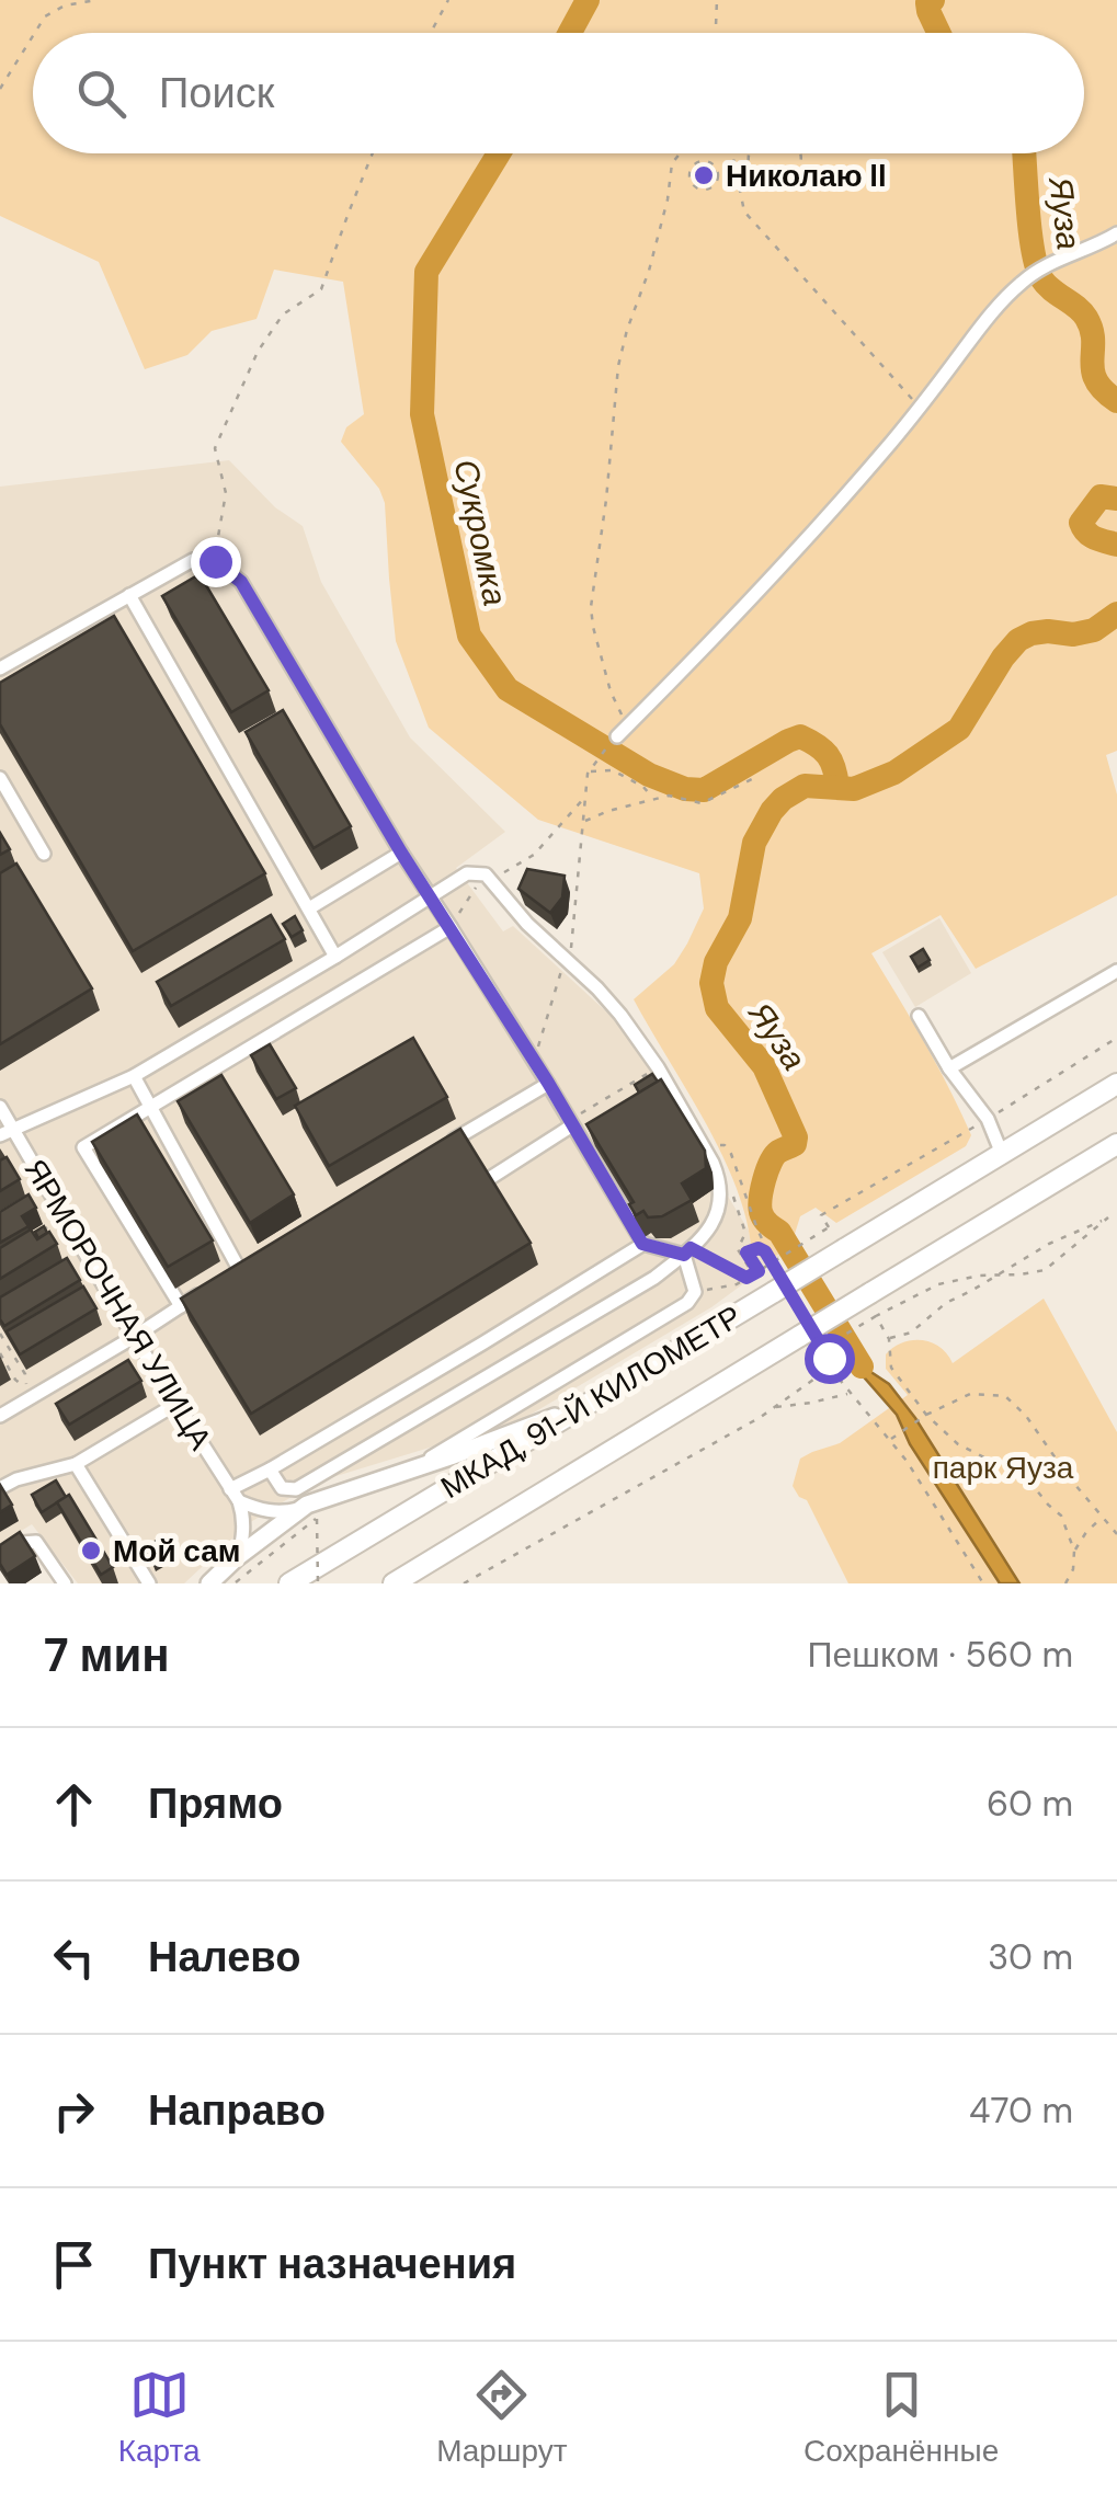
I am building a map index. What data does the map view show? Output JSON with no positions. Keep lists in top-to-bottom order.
{
  "streets": {
    "highway": ["МКАД, 91-Й КИЛОМЕТР"],
    "lane": ["ЯРМОРОЧНАЯ УЛИЦА"]
  },
  "water": ["Яуза", "Сукромка"],
  "parks": ["парк Яуза"],
  "places": ["Николаю II", "Мой сам"],
  "page": {
    "search": "Поиск",
    "heading": ["7 мин", "Пешком · 560 m"],
    "list": [
      ["Прямо", "60 m"],
      ["Налево", "30 m"],
      ["Направо", "470 m"],
      "Пункт назначения"
    ],
    "nav": ["Карта", "Маршрут", "Сохранённые"]
  }
}
